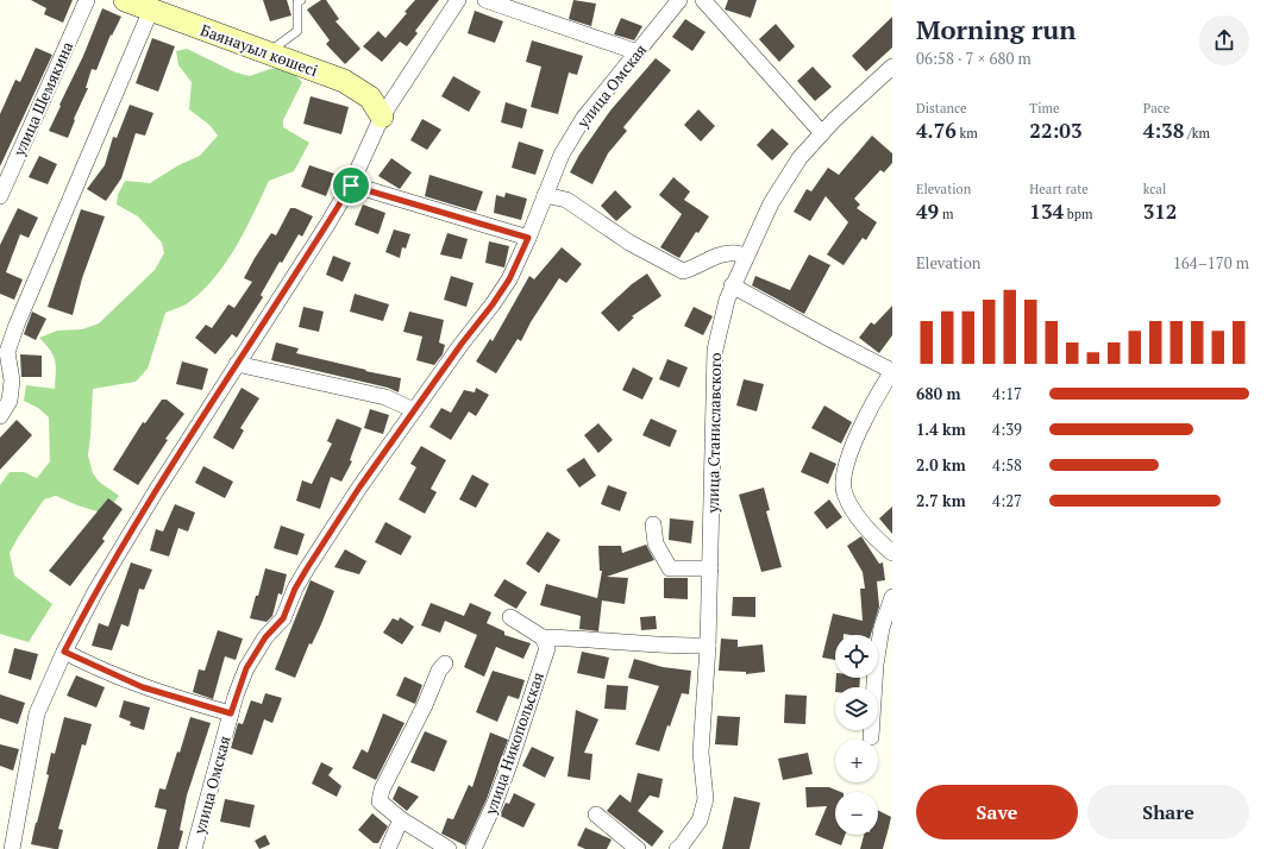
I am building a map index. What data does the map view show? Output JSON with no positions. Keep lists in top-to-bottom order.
{
  "streets": {
    "street": [
      "Баянауыл көшесі",
      "улица Омская",
      "улица Шемякина",
      "улица Станиславского",
      "улица Никопольская"
    ]
  },
  "page": {
    "heading": ["Morning run", "06:58 · 7 × 680 m"],
    "stats": [
      ["Distance", "4.76 km"],
      ["Time", "22:03"],
      ["Pace", "4:38 /km"],
      ["Elevation", "49 m"],
      ["Heart rate", "134 bpm"],
      ["kcal", "312"]
    ],
    "chart": ["Elevation", "164–170 m"],
    "list": [
      {
        "name": "680 m",
        "note": "4:17"
      },
      {
        "name": "1.4 km",
        "note": "4:39"
      },
      {
        "name": "2.0 km",
        "note": "4:58"
      },
      {
        "name": "2.7 km",
        "note": "4:27"
      }
    ],
    "map_buttons": ["+", "−"],
    "buttons": ["Save", "Share"]
  }
}
